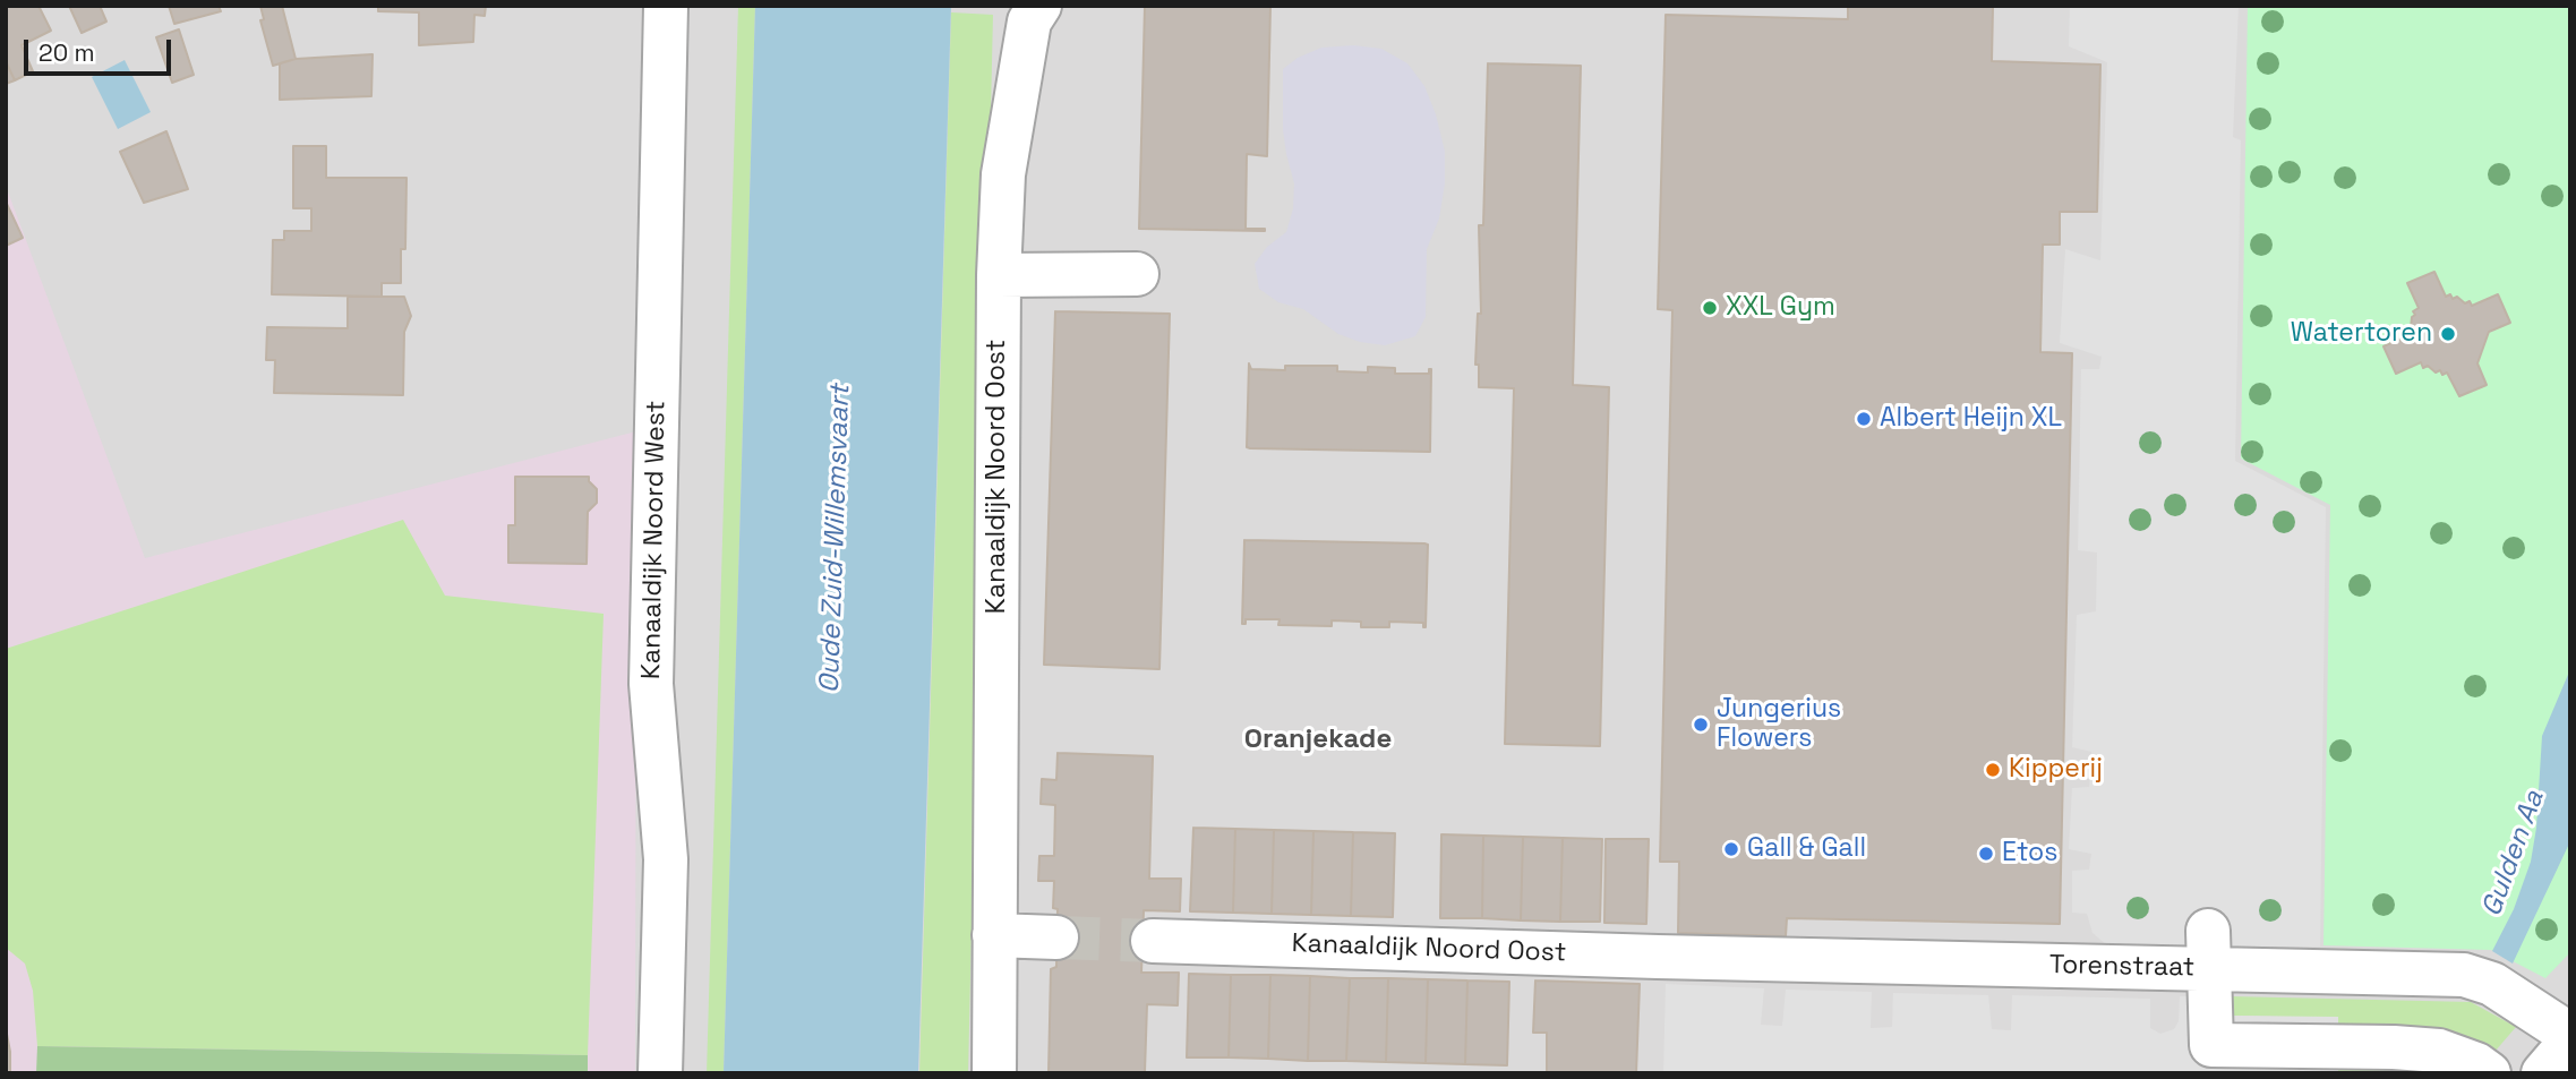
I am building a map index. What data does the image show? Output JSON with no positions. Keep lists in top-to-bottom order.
{
  "streets": {
    "street": ["Kanaaldijk Noord Oost", "Kanaaldijk Noord West", "Torenstraat"]
  },
  "crossings": [
    ["Kanaaldijk Noord Oost", "Torenstraat"]
  ],
  "districts": ["Oranjekade"],
  "water": ["Oude Zuid-Willemsvaart", "Gulden Aa"],
  "places": [
    "XXL Gym",
    "Watertoren",
    "Albert Heijn XL",
    "Jungerius Flowers",
    "Kipperij",
    "Gall & Gall",
    "Etos"
  ],
  "scale_bar": "20 m"
}
